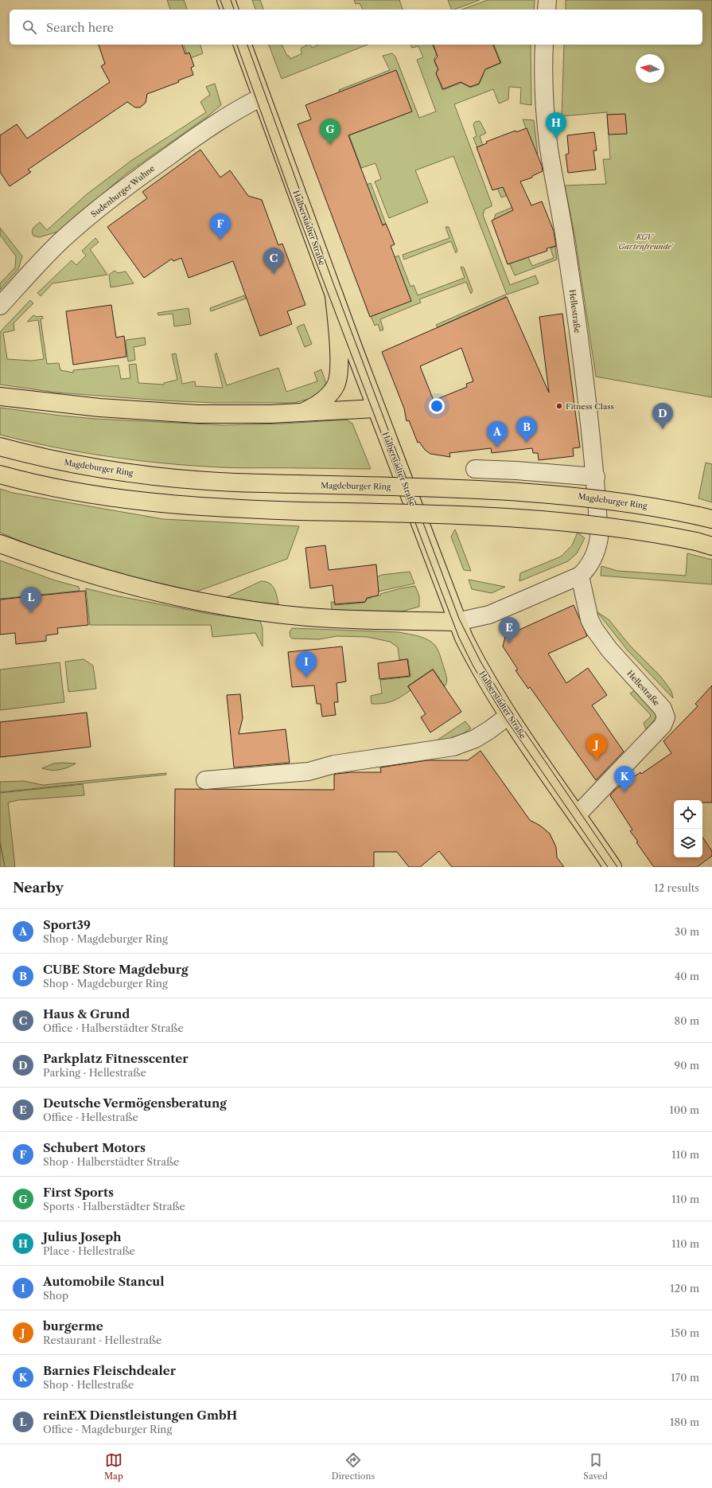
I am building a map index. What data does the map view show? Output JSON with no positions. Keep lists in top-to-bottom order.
{
  "streets": {
    "main road": ["Halberstädter Straße", "Magdeburger Ring"],
    "street": ["Sudenburger Wuhne", "Hellestraße"]
  },
  "crossings": [
    ["Sudenburger Wuhne", "Halberstädter Straße"],
    ["Halberstädter Straße", "Hellestraße"]
  ],
  "parks": ["KGV 'Gartenfreunde'"],
  "places": ["Fitness Class"],
  "north": "left",
  "page": {
    "search": "Search here",
    "pins": [
      "H",
      "G",
      "F",
      "C",
      "D",
      "B",
      "A",
      "L",
      "E",
      "I",
      "J",
      "K"
    ],
    "heading": ["Nearby", "12 results"],
    "list": [
      {
        "mark": "A",
        "name": "Sport39",
        "note": "Shop · Magdeburger Ring",
        "value": "30 m"
      },
      {
        "mark": "B",
        "name": "CUBE Store Magdeburg",
        "note": "Shop · Magdeburger Ring",
        "value": "40 m"
      },
      {
        "mark": "C",
        "name": "Haus & Grund",
        "note": "Office · Halberstädter Straße",
        "value": "80 m"
      },
      {
        "mark": "D",
        "name": "Parkplatz Fitnesscenter",
        "note": "Parking · Hellestraße",
        "value": "90 m"
      },
      {
        "mark": "E",
        "name": "Deutsche Vermögensberatung",
        "note": "Office · Hellestraße",
        "value": "100 m"
      },
      {
        "mark": "F",
        "name": "Schubert Motors",
        "note": "Shop · Halberstädter Straße",
        "value": "110 m"
      },
      {
        "mark": "G",
        "name": "First Sports",
        "note": "Sports · Halberstädter Straße",
        "value": "110 m"
      },
      {
        "mark": "H",
        "name": "Julius Joseph",
        "note": "Place · Hellestraße",
        "value": "110 m"
      },
      {
        "mark": "I",
        "name": "Automobile Stancul",
        "note": "Shop",
        "value": "120 m"
      },
      {
        "mark": "J",
        "name": "burgerme",
        "note": "Restaurant · Hellestraße",
        "value": "150 m"
      },
      {
        "mark": "K",
        "name": "Barnies Fleischdealer",
        "note": "Shop · Hellestraße",
        "value": "170 m"
      },
      {
        "mark": "L",
        "name": "reinEX Dienstleistungen GmbH",
        "note": "Office · Magdeburger Ring",
        "value": "180 m"
      }
    ],
    "nav": ["Map", "Directions", "Saved"]
  }
}
